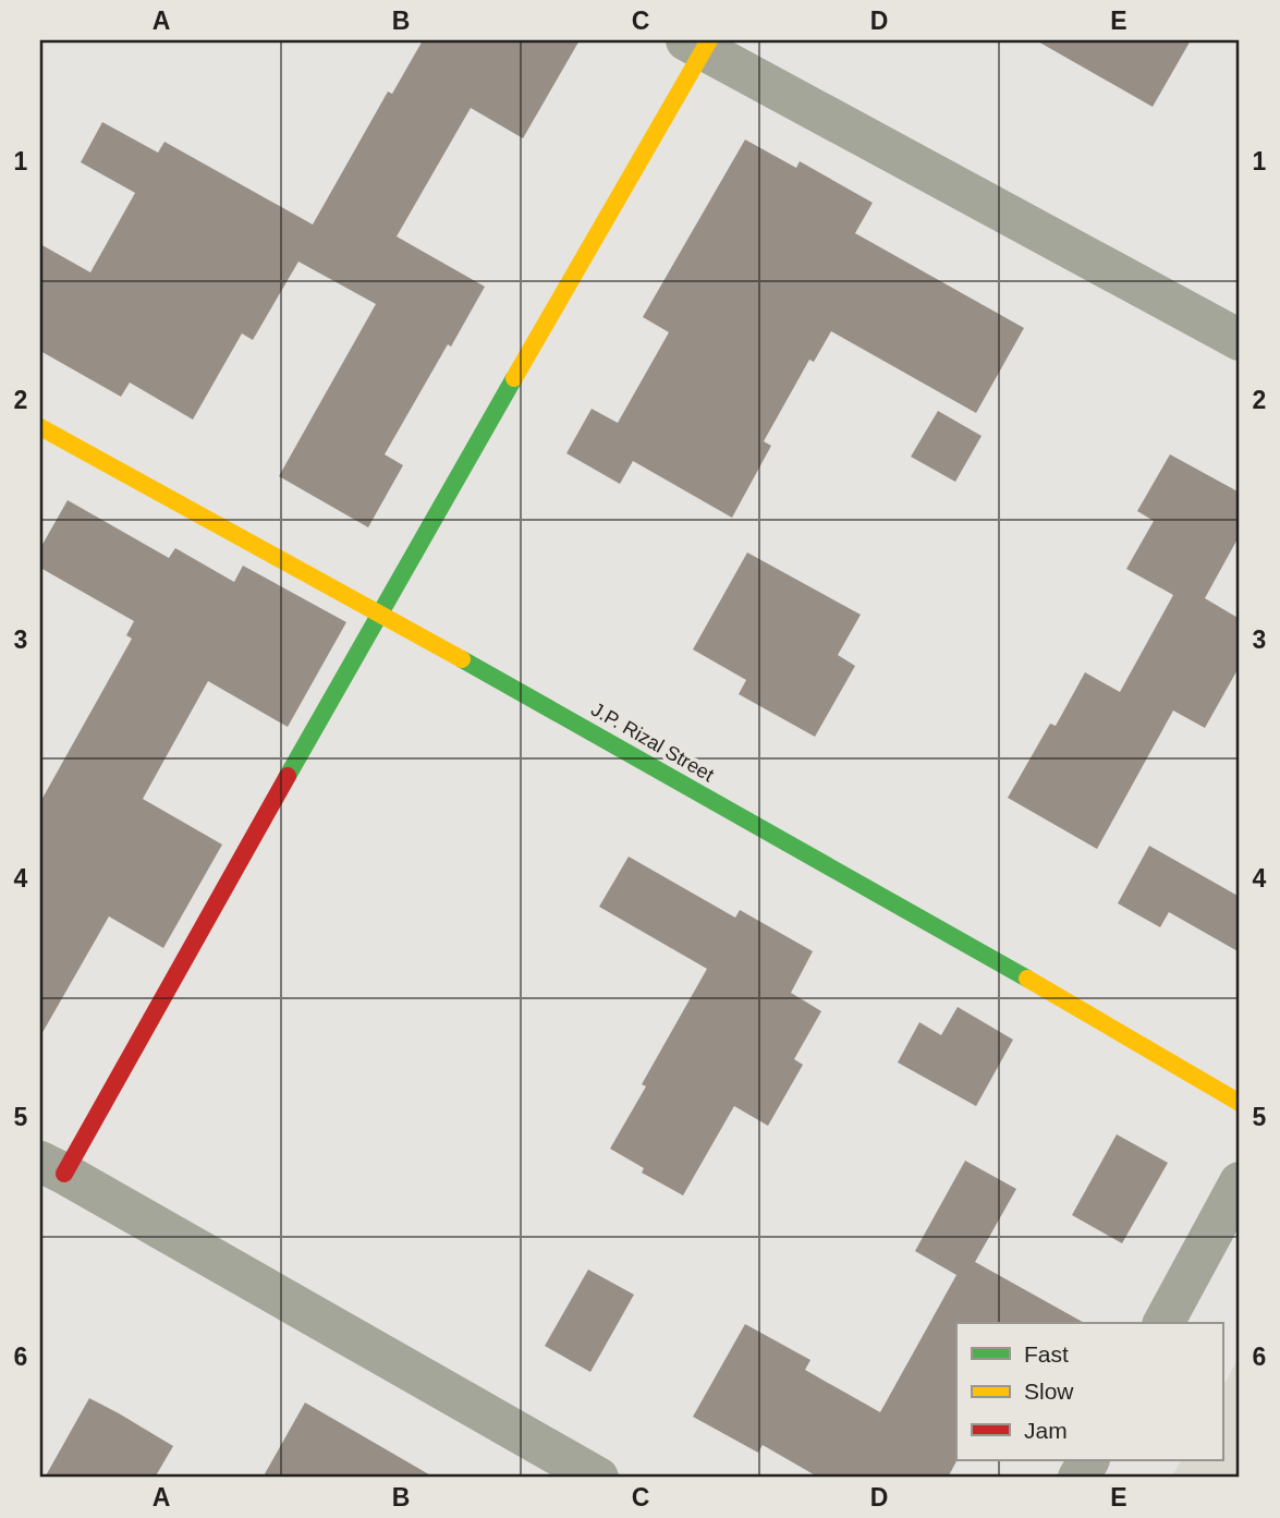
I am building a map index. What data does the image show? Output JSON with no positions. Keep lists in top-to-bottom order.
{
  "streets": {
    "street": ["J.P. Rizal Street"]
  },
  "legend": ["Fast", "Slow", "Jam"],
  "grid": {
    "columns": [
      "A",
      "B",
      "C",
      "D",
      "E"
    ],
    "rows": [
      "1",
      "2",
      "3",
      "4",
      "5",
      "6"
    ]
  }
}
